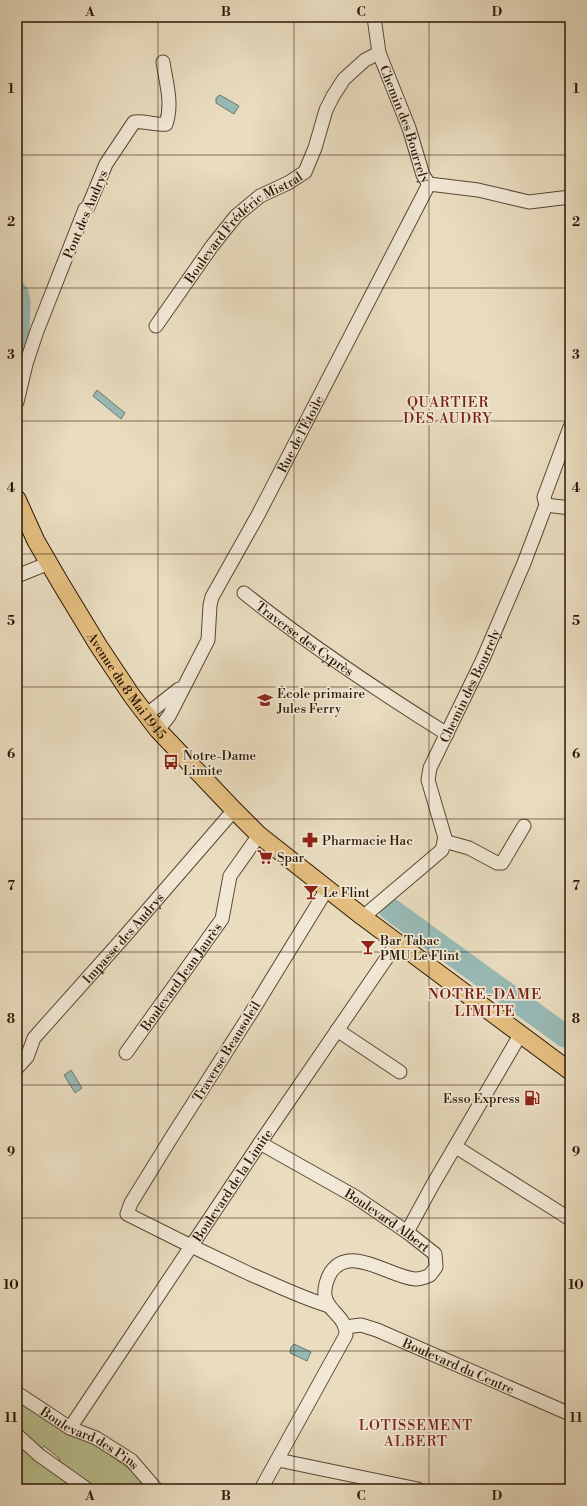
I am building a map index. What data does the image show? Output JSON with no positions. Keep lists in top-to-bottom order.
{
  "streets": {
    "main road": ["Avenue du 8 Mai 1945"],
    "street": [
      "Chemin des Bourrely",
      "Pont des Audrys",
      "Boulevard Frédéric Mistral",
      "Rue de l'Étoile",
      "Traverse des Cyprès",
      "Impasse des Audrys",
      "Boulevard Jean Jaurès",
      "Traverse Beausoleil",
      "Boulevard de la Limite",
      "Boulevard Albert",
      "Boulevard du Centre",
      "Boulevard des Pins"
    ]
  },
  "crossings": [
    ["Chemin des Bourrely", "Boulevard Frédéric Mistral"],
    ["Chemin des Bourrely", "Rue de l'Étoile"],
    ["Chemin des Bourrely", "Traverse des Cyprès"],
    ["Rue de l'Étoile", "Avenue du 8 Mai 1945"],
    ["Avenue du 8 Mai 1945", "Impasse des Audrys"],
    ["Avenue du 8 Mai 1945", "Boulevard Jean Jaurès"],
    ["Avenue du 8 Mai 1945", "Traverse Beausoleil"],
    ["Avenue du 8 Mai 1945", "Boulevard de la Limite"],
    ["Traverse Beausoleil", "Boulevard de la Limite"],
    ["Boulevard de la Limite", "Boulevard Albert"],
    ["Boulevard de la Limite", "Boulevard des Pins"]
  ],
  "districts": ["QUARTIER DES AUDRY", "NOTRE-DAME LIMITE", "LOTISSEMENT ALBERT"],
  "places": {
    "school or university": ["École primaire Jules Ferry"],
    "bus stop": ["Notre-Dame Limite"],
    "pharmacy": ["Pharmacie Hac"],
    "supermarket": ["Spar"],
    "bar": ["Le Flint", "Bar Tabac PMU Le Flint"],
    "fuel station": ["Esso Express"]
  },
  "grid": {
    "columns": [
      "A",
      "B",
      "C",
      "D"
    ],
    "rows": [
      "1",
      "2",
      "3",
      "4",
      "5",
      "6",
      "7",
      "8",
      "9",
      "10",
      "11"
    ]
  }
}
